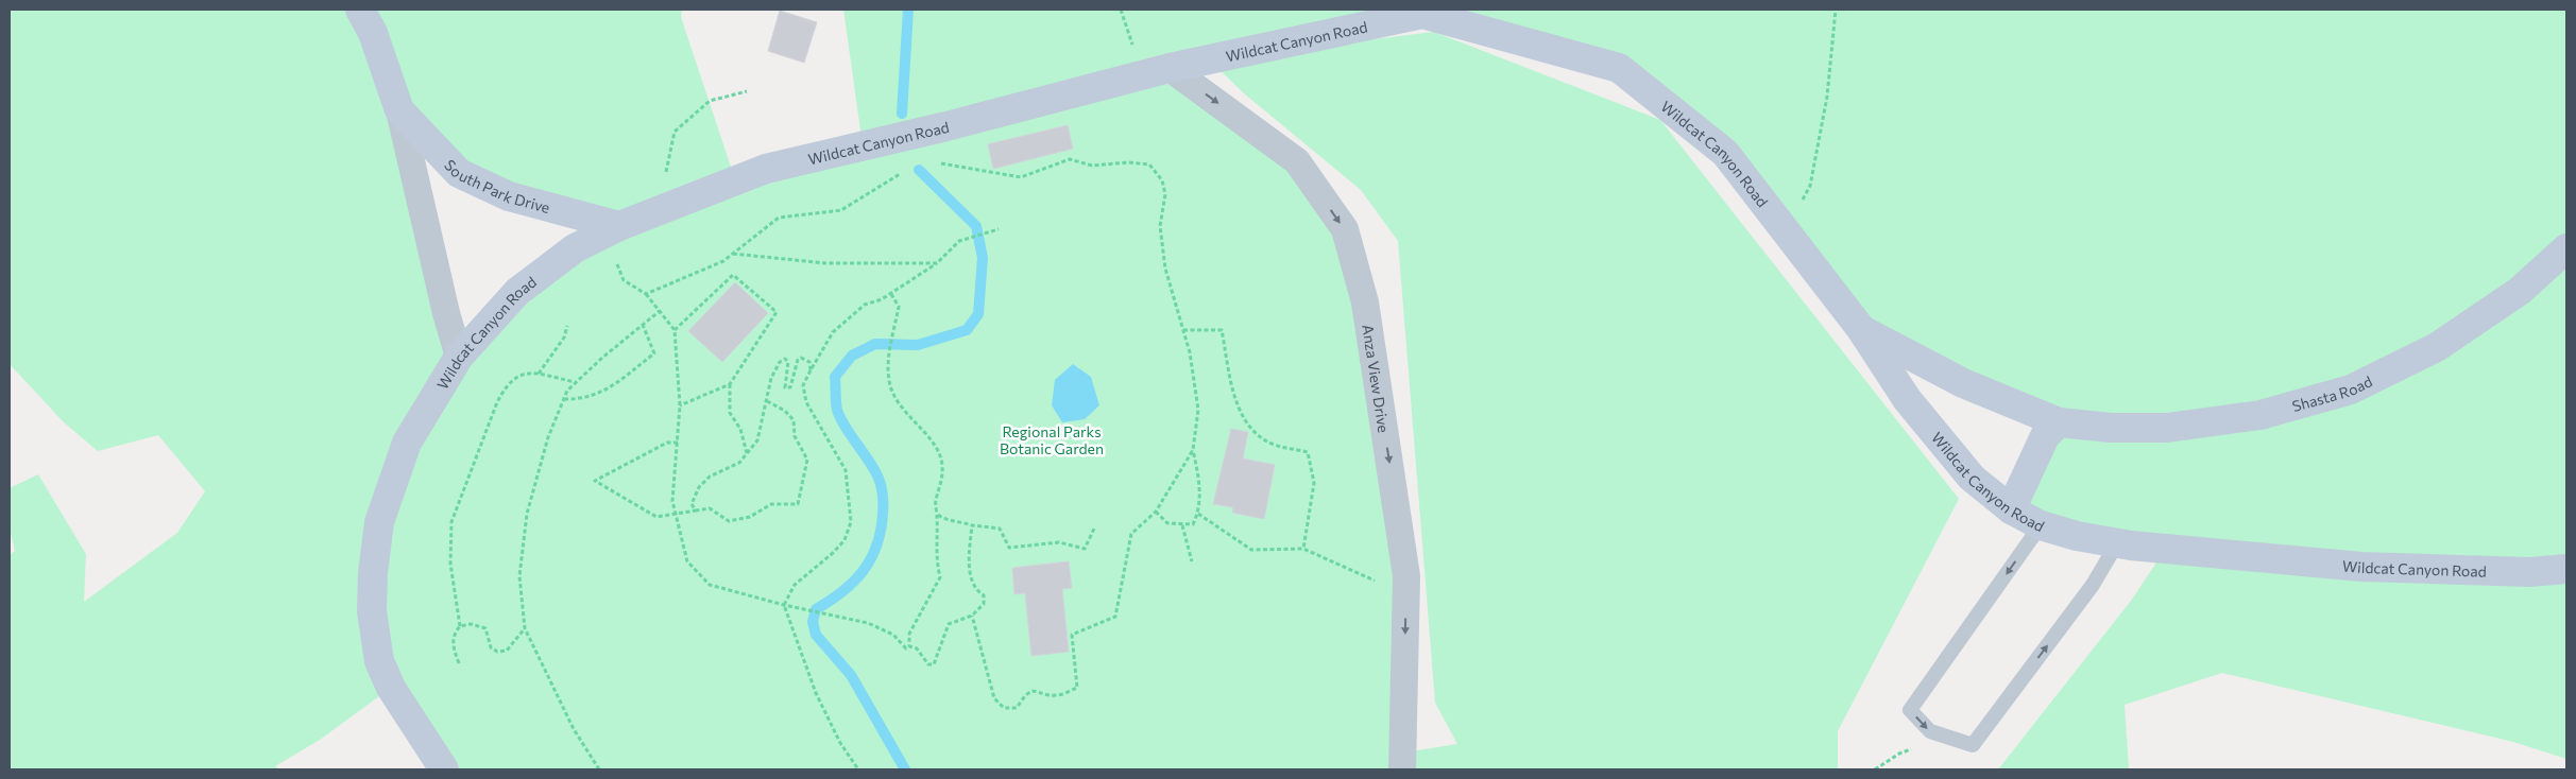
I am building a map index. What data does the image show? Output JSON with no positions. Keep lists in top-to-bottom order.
{
  "streets": {
    "street": [
      "Wildcat Canyon Road",
      "South Park Drive",
      "Anza View Drive",
      "Shasta Road"
    ]
  },
  "crossings": [
    ["Wildcat Canyon Road", "South Park Drive"],
    ["Wildcat Canyon Road", "Anza View Drive"],
    ["Wildcat Canyon Road", "Shasta Road"]
  ],
  "one_way": ["Anza View Drive"],
  "parks": ["Regional Parks Botanic Garden"]
}
